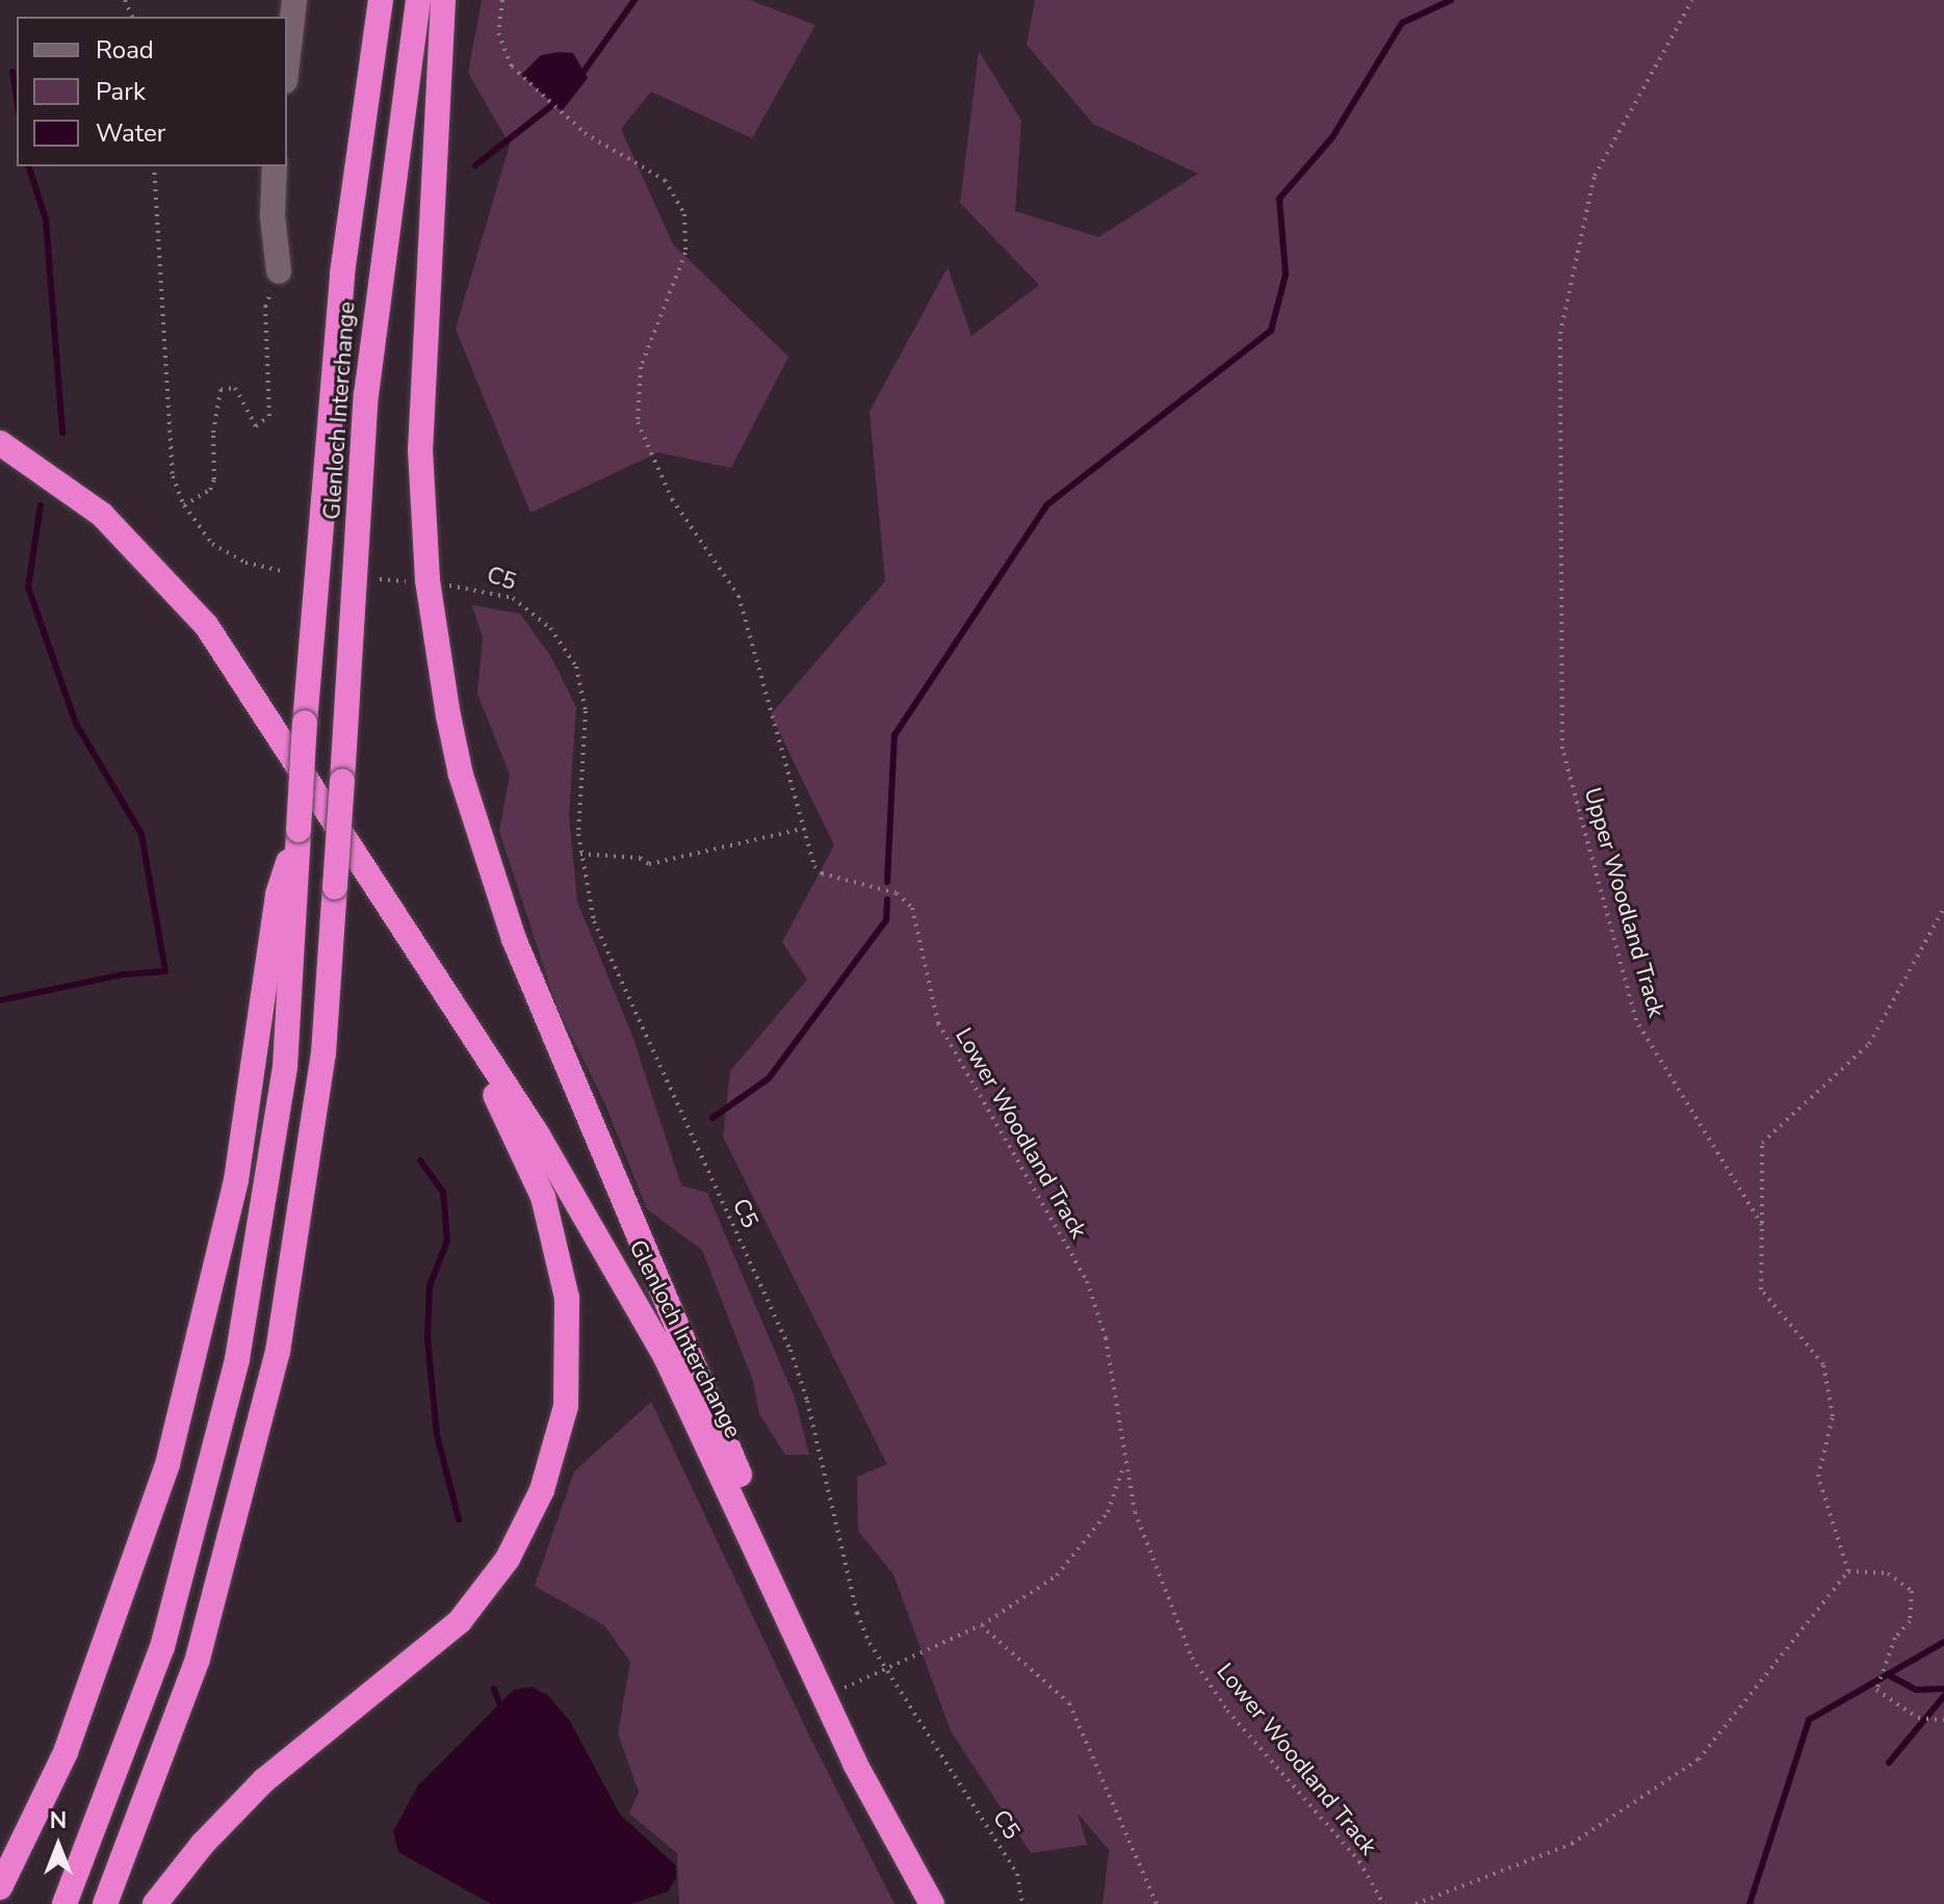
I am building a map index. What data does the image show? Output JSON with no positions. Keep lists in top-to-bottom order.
{
  "streets": {
    "highway": ["Glenloch Interchange"],
    "path": ["C5", "Upper Woodland Track", "Lower Woodland Track"]
  },
  "legend": ["Road", "Park", "Water"],
  "north": "top"
}
